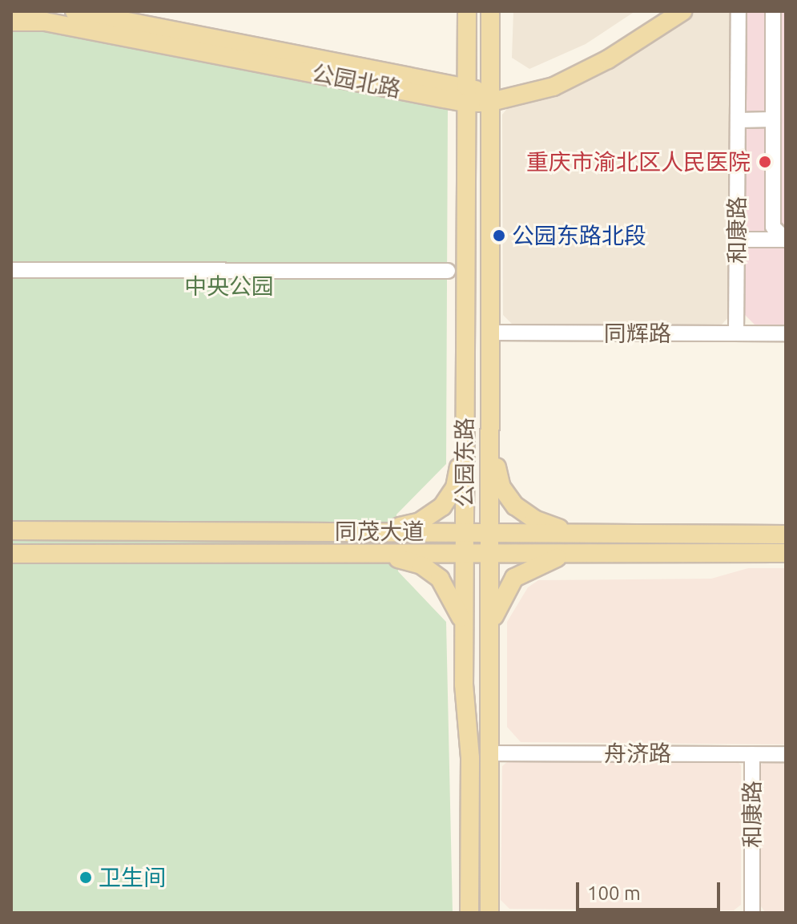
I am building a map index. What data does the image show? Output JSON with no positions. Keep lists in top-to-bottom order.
{
  "streets": {
    "main road": ["公园北路", "公园东路", "同茂大道"],
    "street": ["和康路", "同辉路", "舟济路"]
  },
  "crossings": [
    ["公园北路", "公园东路"],
    ["和康路", "同辉路"],
    ["和康路", "舟济路"],
    ["同辉路", "公园东路"],
    ["公园东路", "同茂大道"],
    ["公园东路", "舟济路"]
  ],
  "parks": ["中央公园"],
  "places": ["重庆市渝北区人民医院", "公园东路北段", "卫生间"],
  "scale_bar": "100 m"
}
